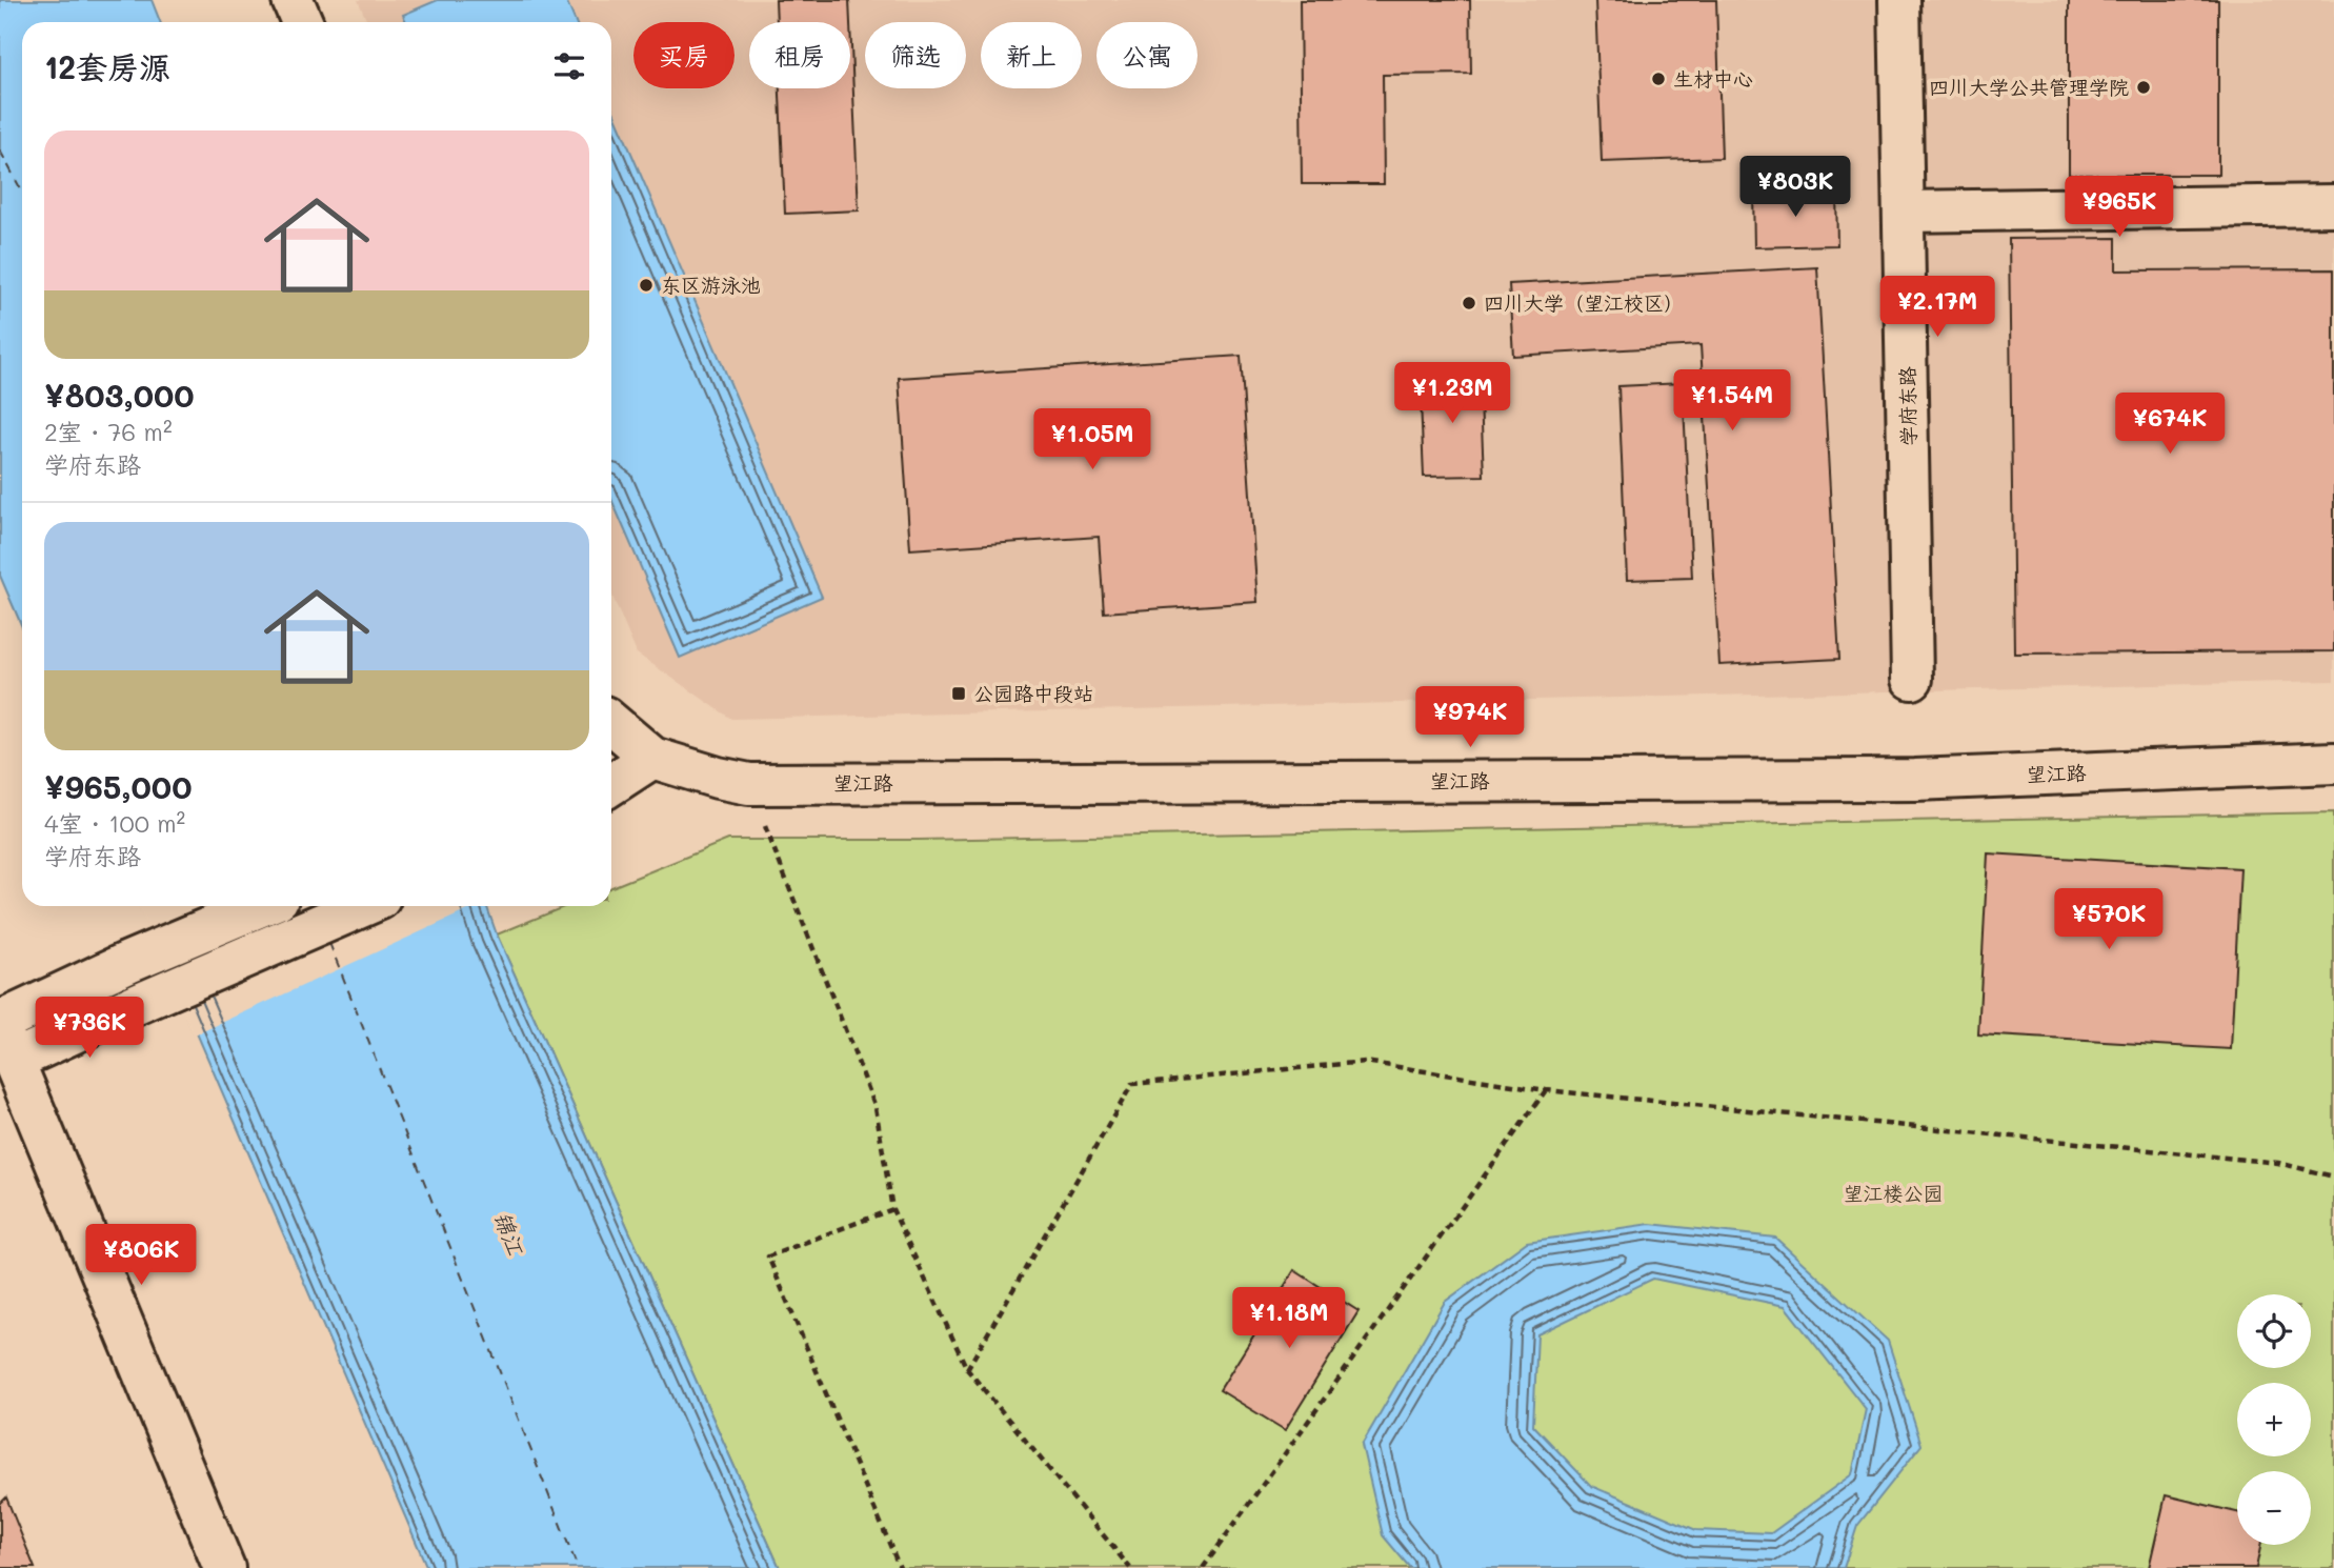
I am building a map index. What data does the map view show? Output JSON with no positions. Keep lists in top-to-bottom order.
{
  "streets": {
    "street": ["学府东路", "望江路"]
  },
  "water": ["锦江"],
  "parks": ["望江楼公园"],
  "places": {
    "other": [
      "生材中心",
      "四川大学公共管理学院",
      "东区游泳池",
      "四川大学（望江校区）"
    ],
    "transit": ["公园路中段站"]
  },
  "page": {
    "chip": [
      "买房",
      "租房",
      "筛选",
      "新上",
      "公寓"
    ],
    "heading": "12套房源",
    "list": [
      {
        "name": "¥803,000",
        "note": "2室 · 76 m² · 学府东路"
      },
      {
        "name": "¥965,000",
        "note": "4室 · 100 m² · 学府东路"
      }
    ],
    "price": [
      "¥803K",
      "¥965K",
      "¥2.17M",
      "¥1.23M",
      "¥1.54M",
      "¥674K",
      "¥1.05M",
      "¥974K",
      "¥570K",
      "¥736K",
      "¥806K",
      "¥1.18M"
    ],
    "map_buttons": ["+", "−"]
  }
}
